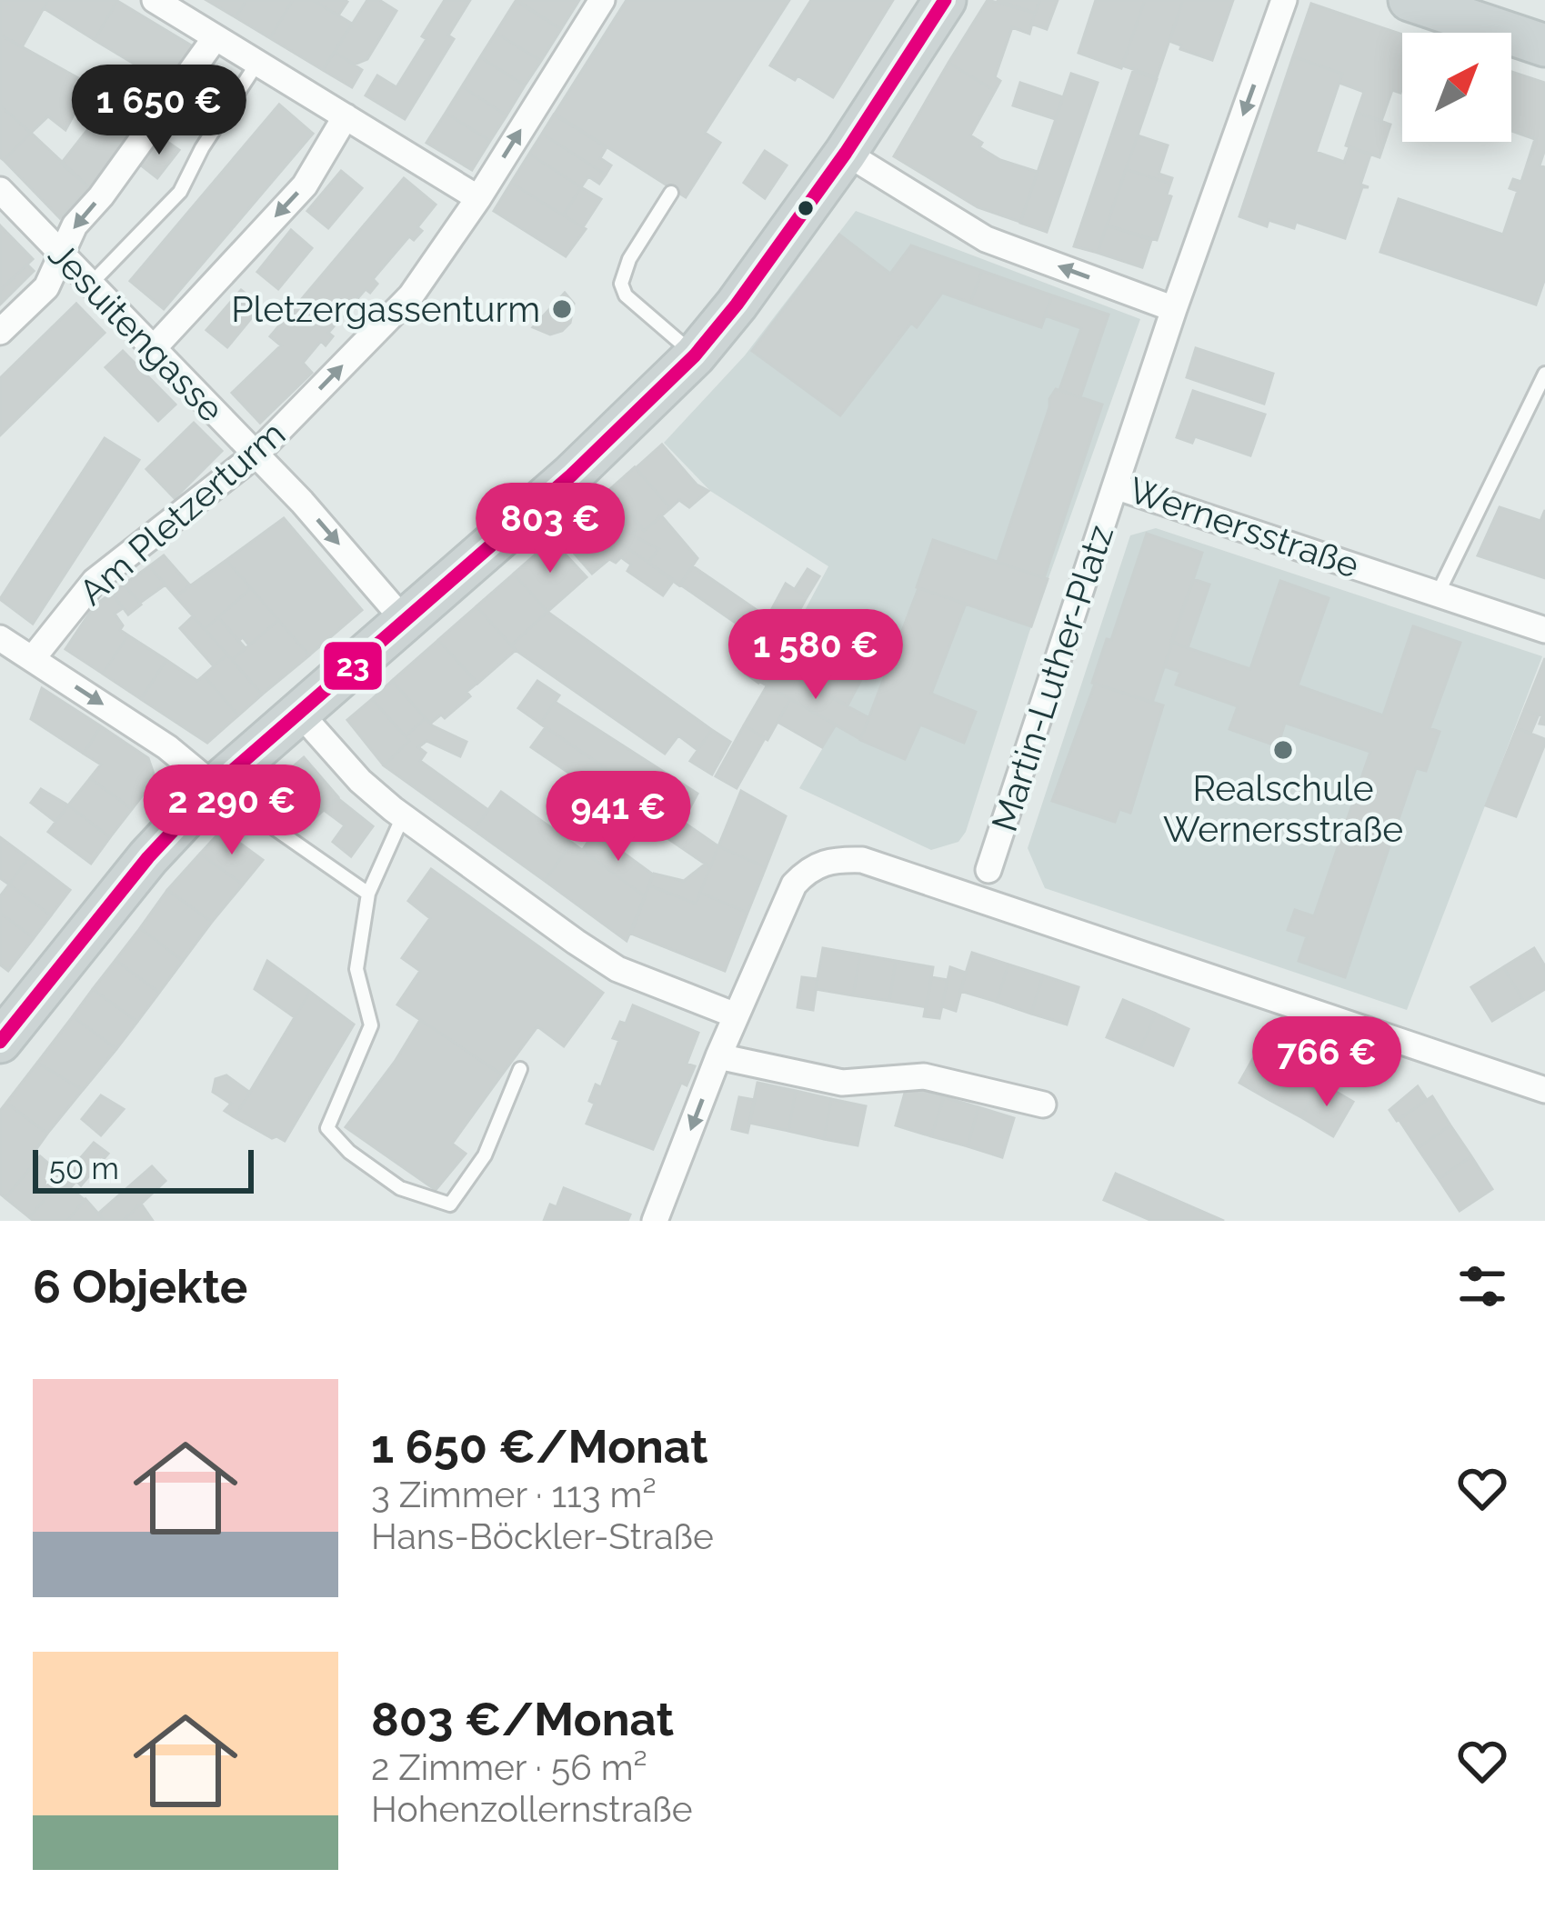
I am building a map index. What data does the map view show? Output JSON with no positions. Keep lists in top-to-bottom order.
{
  "streets": {
    "street": [
      "Jesuitengasse",
      "Am Pletzerturm",
      "Wernersstraße",
      "Martin-Luther-Platz"
    ]
  },
  "crossings": [
    ["Jesuitengasse", "Am Pletzerturm"],
    ["Wernersstraße", "Martin-Luther-Platz"]
  ],
  "one_way": ["Jesuitengasse"],
  "places": ["Pletzergassenturm", "Realschule Wernersstraße"],
  "lines": ["transit line 23"],
  "scale_bar": "50 m",
  "north": "top right",
  "page": {
    "price": [
      "1 650 €",
      "803 €",
      "1 580 €",
      "2 290 €",
      "941 €",
      "766 €"
    ],
    "scale": "50 m",
    "heading": "6 Objekte",
    "list": [
      {
        "name": "1 650 €/Monat",
        "note": "3 Zimmer · 113 m² · Hans-Böckler-Straße"
      },
      {
        "name": "803 €/Monat",
        "note": "2 Zimmer · 56 m² · Hohenzollernstraße"
      }
    ]
  }
}
